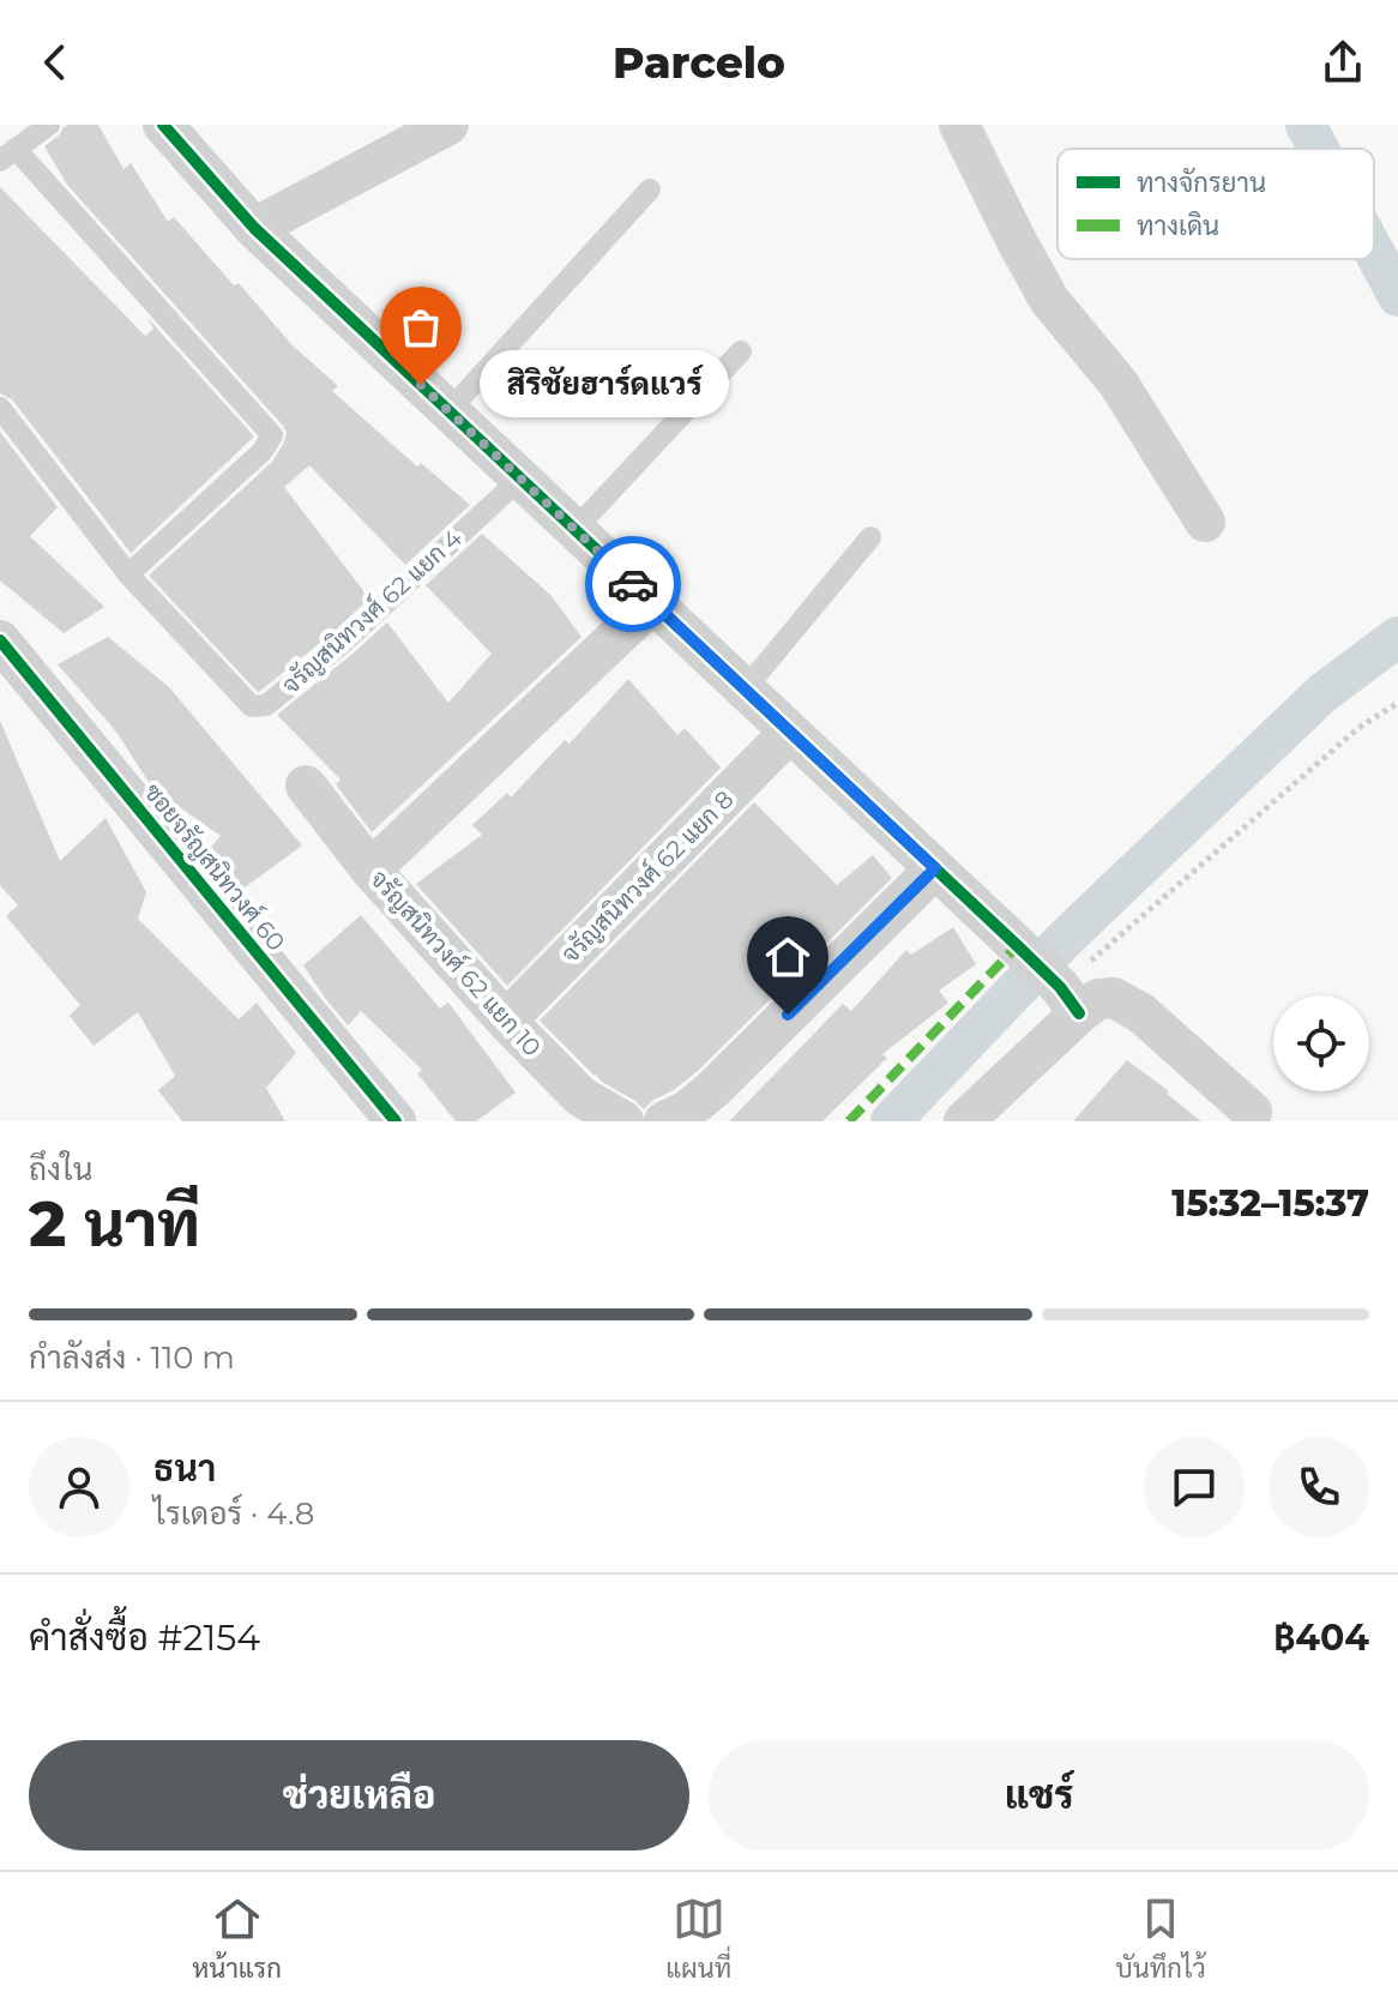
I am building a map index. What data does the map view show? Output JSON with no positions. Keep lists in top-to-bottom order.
{
  "streets": {
    "street": ["ซอยจรัญสนิทวงศ์ 60", "จรัญสนิทวงศ์ 62 แยก 8", "จรัญสนิทวงศ์ 62 แยก 10"],
    "lane": ["จรัญสนิทวงศ์ 62 แยก 4"]
  },
  "crossings": [
    ["จรัญสนิทวงศ์ 62 แยก 8", "จรัญสนิทวงศ์ 62 แยก 10"]
  ],
  "places": ["สิริชัยฮาร์ดแวร์"],
  "legend": ["ทางจักรยาน", "ทางเดิน"],
  "page": {
    "header": "Parcelo",
    "bubble": "สิริชัยฮาร์ดแวร์",
    "heading": ["2 นาที", "ถึงใน", "15:32–15:37"],
    "panel": [
      "ธนา",
      "ไรเดอร์ · 4.8",
      "คำสั่งซื้อ #2154",
      "฿404"
    ],
    "bar": "กำลังส่ง · 110 m",
    "buttons": ["ช่วยเหลือ", "แชร์"],
    "tabs": ["หน้าแรก", "แผนที่", "บันทึกไว้"]
  }
}
